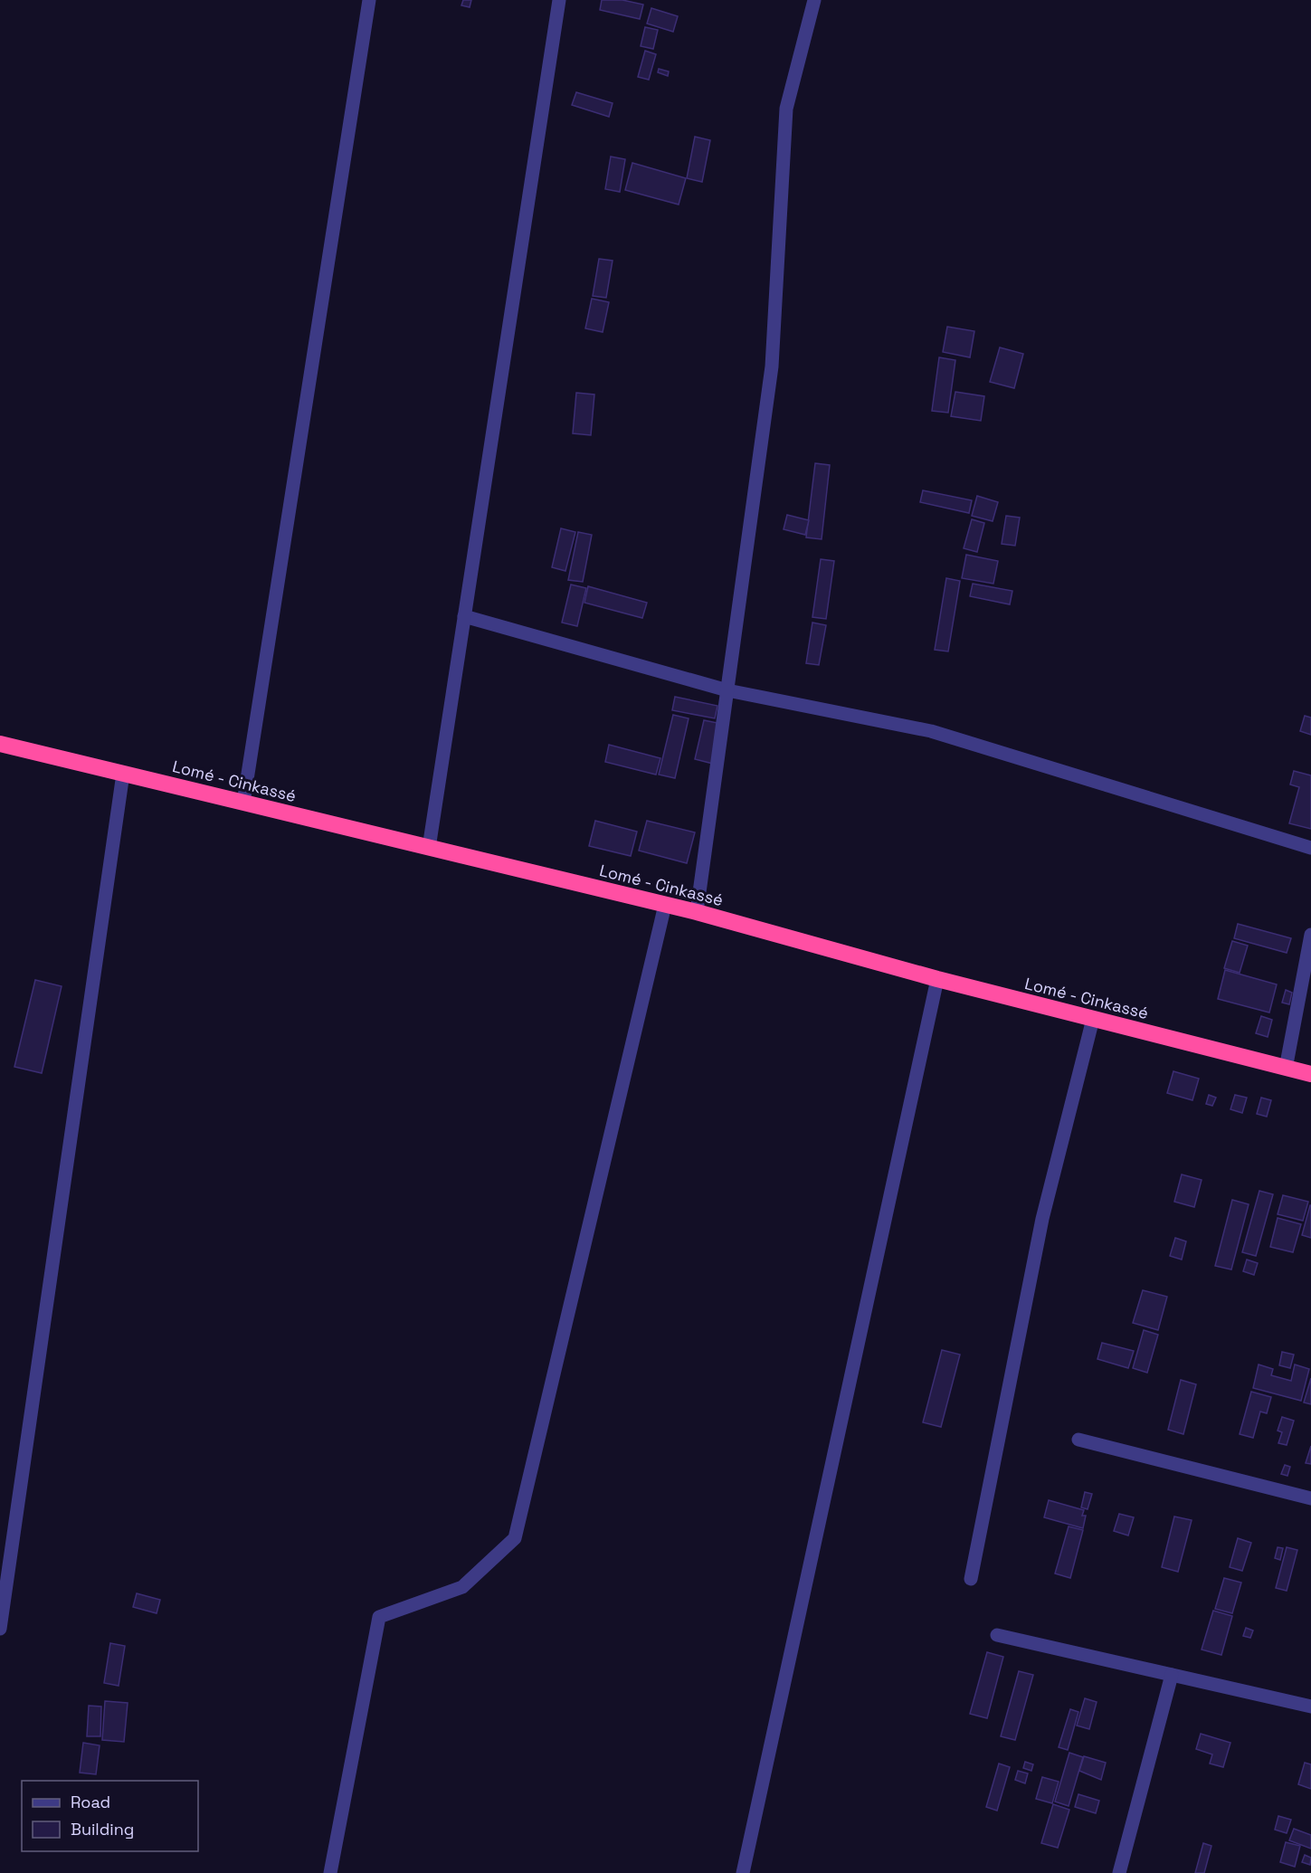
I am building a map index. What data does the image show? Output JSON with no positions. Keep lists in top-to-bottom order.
{
  "streets": {
    "highway": ["Lomé - Cinkassé"]
  },
  "legend": ["Road", "Building"]
}
